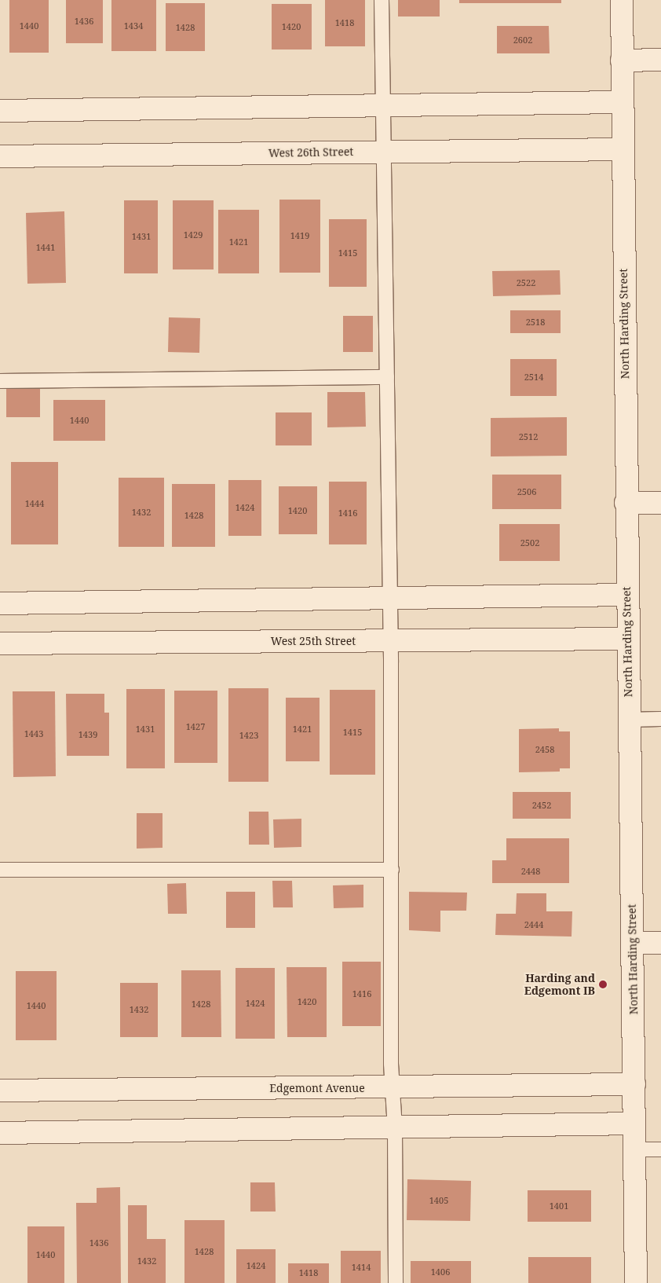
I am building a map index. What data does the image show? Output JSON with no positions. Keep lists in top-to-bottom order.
{
  "streets": {
    "street": [
      "West 26th Street",
      "North Harding Street",
      "West 25th Street",
      "Edgemont Avenue"
    ]
  },
  "crossings": [
    ["West 26th Street", "North Harding Street"],
    ["North Harding Street", "West 25th Street"],
    ["North Harding Street", "Edgemont Avenue"]
  ],
  "places": ["Harding and Edgemont IB"],
  "house_numbers": [
    "1436",
    "1418",
    "1440",
    "1434",
    "1420",
    "1428",
    "2602",
    "1429",
    "1419",
    "1431",
    "1421",
    "1441",
    "1415",
    "2522",
    "2518",
    "2514",
    "1440",
    "2512",
    "2506",
    "1444",
    "1424",
    "1420",
    "1432",
    "1416",
    "1428",
    "2502",
    "1427",
    "1431",
    "1421",
    "1415",
    "1443",
    "1439",
    "1423",
    "2458",
    "2452",
    "2448",
    "2444",
    "1416",
    "1420",
    "1424",
    "1428",
    "1440",
    "1432",
    "1405",
    "1401",
    "1436",
    "1428",
    "1440",
    "1432",
    "1424",
    "1414",
    "1406",
    "1418"
  ]
}
